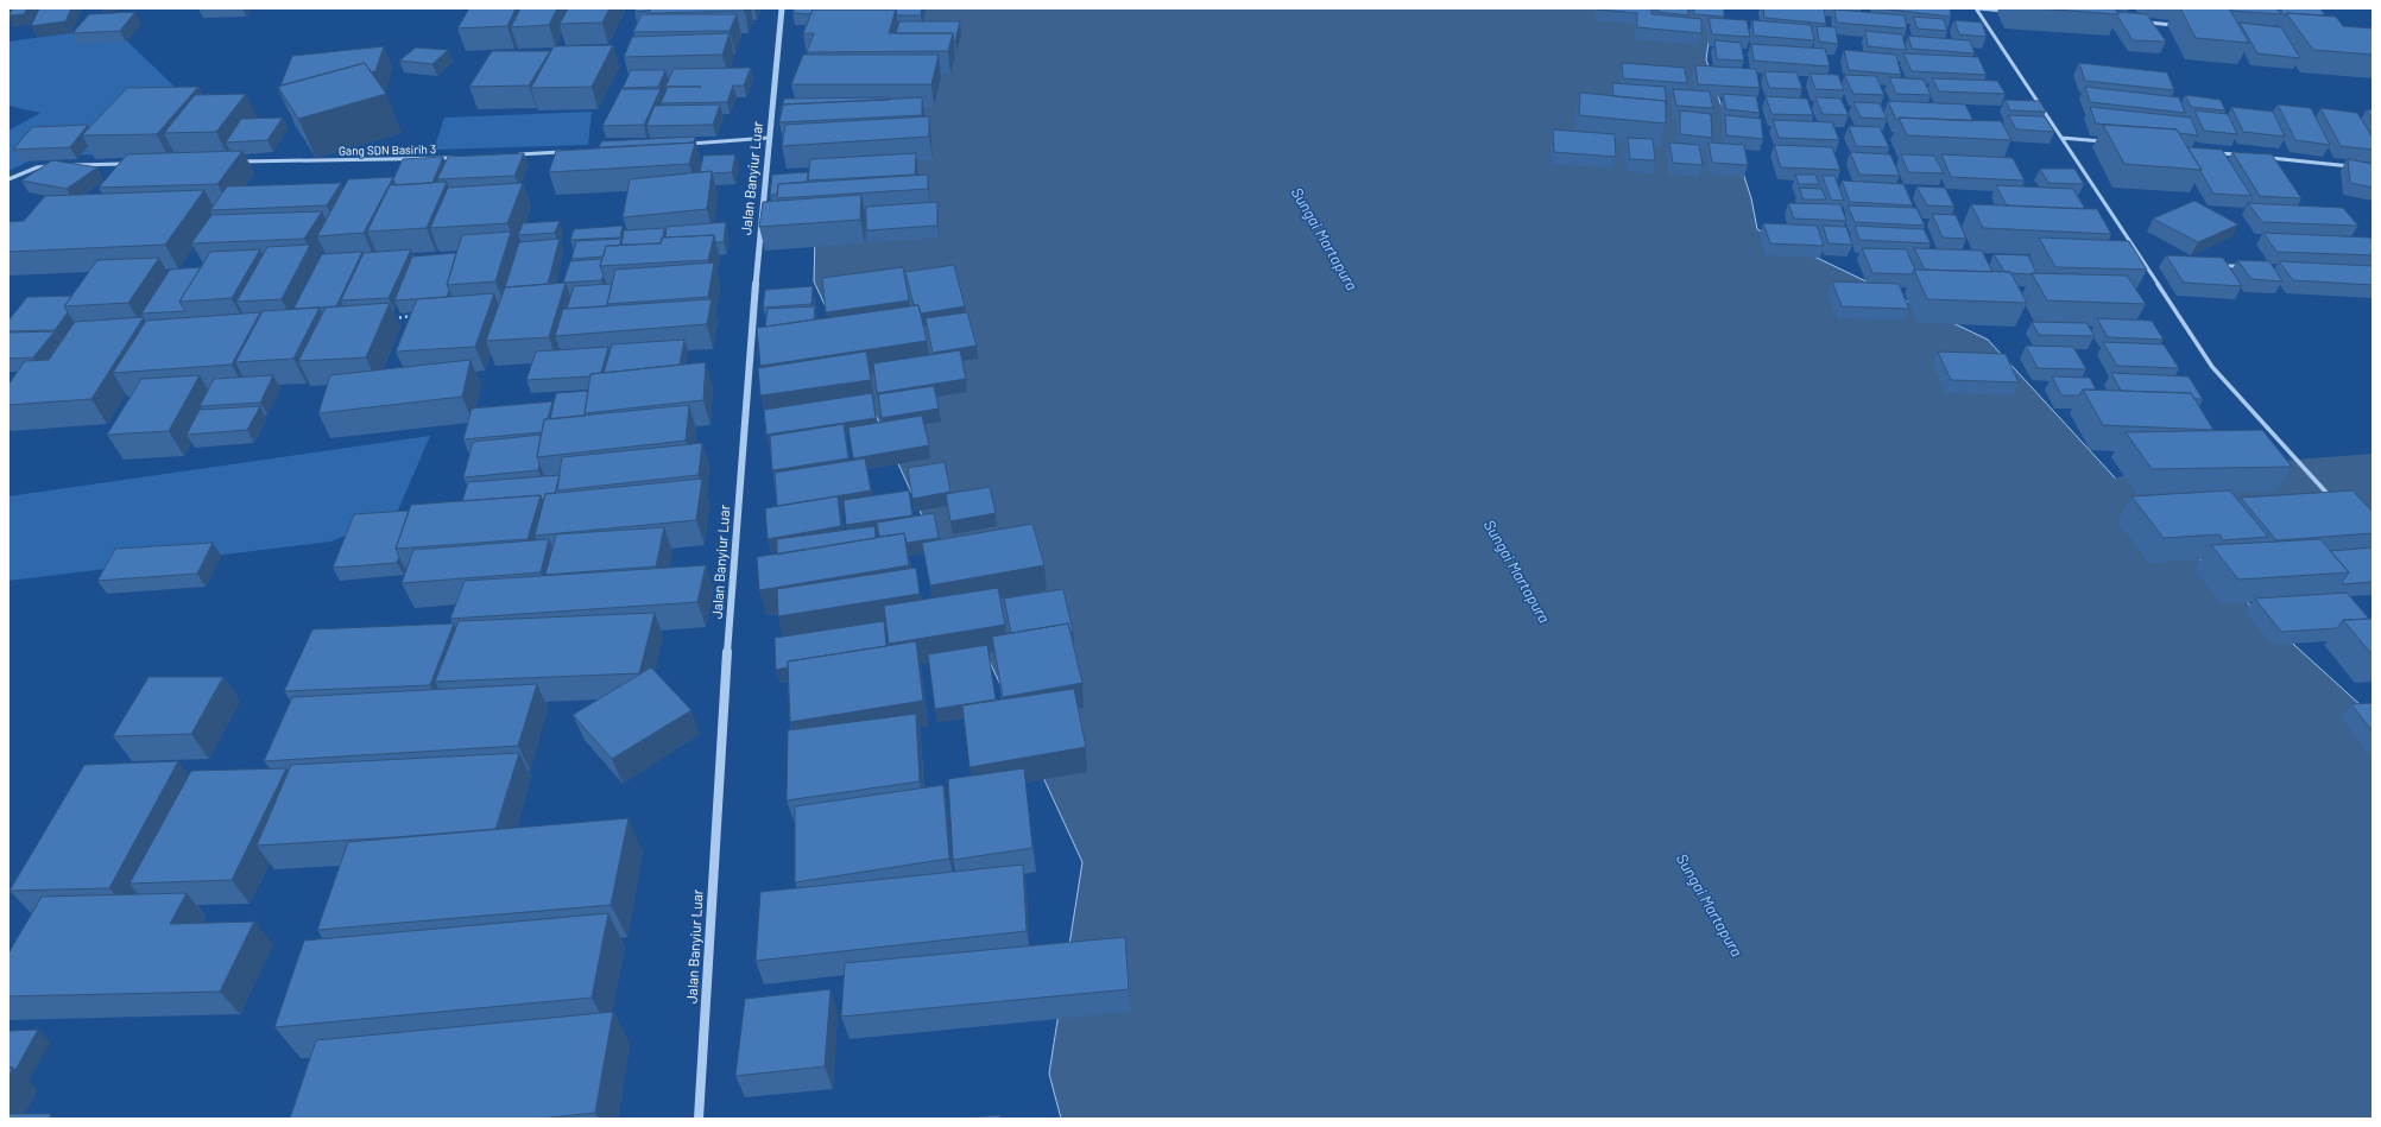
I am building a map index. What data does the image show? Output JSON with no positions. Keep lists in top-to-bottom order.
{
  "streets": {
    "street": ["Gang SDN Basirih 3", "Jalan Banyiur Luar"]
  },
  "water": ["Sungai Martapura"]
}
